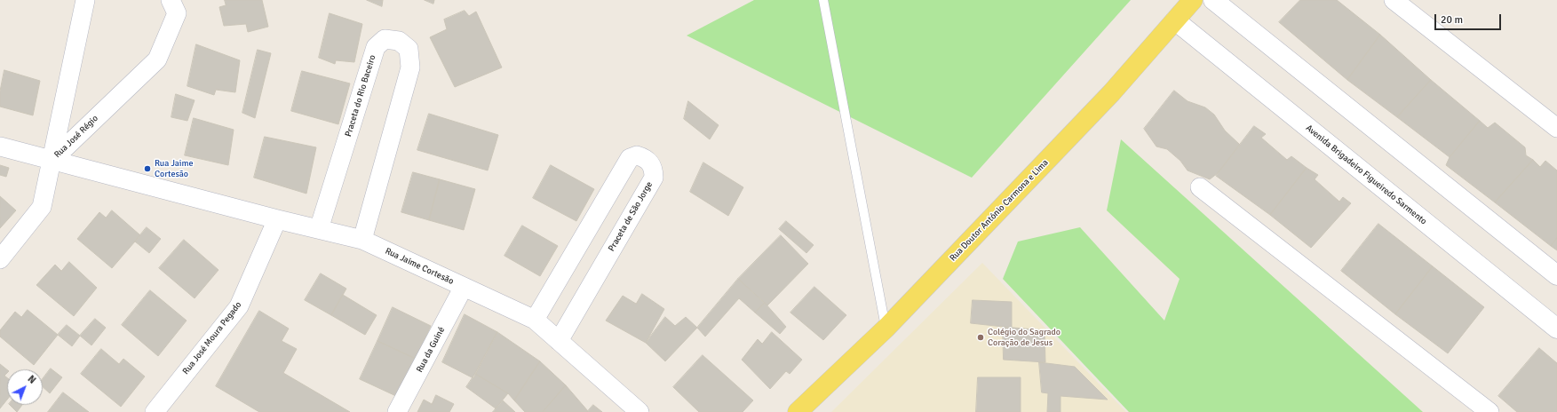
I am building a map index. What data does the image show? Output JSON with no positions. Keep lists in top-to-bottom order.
{
  "streets": {
    "main road": ["Rua Doutor António Carmona e Lima"],
    "street": [
      "Praceta do Rio Baceiro",
      "Rua José Régio",
      "Avenida Brigadeiro Figueiredo Sarmento",
      "Praceta de São Jorge",
      "Rua Jaime Cortesão",
      "Rua José Moura Pegado",
      "Rua da Guiné"
    ]
  },
  "crossings": [
    ["Praceta do Rio Baceiro", "Rua Jaime Cortesão"],
    ["Rua José Régio", "Rua Jaime Cortesão"],
    ["Avenida Brigadeiro Figueiredo Sarmento", "Rua Doutor António Carmona e Lima"],
    ["Praceta de São Jorge", "Rua Jaime Cortesão"],
    ["Rua Jaime Cortesão", "Rua José Moura Pegado"],
    ["Rua Jaime Cortesão", "Rua da Guiné"]
  ],
  "places": ["Rua Jaime Cortesão", "Colégio do Sagrado Coração de Jesus"],
  "scale_bar": "20 m",
  "north": "top right"
}
